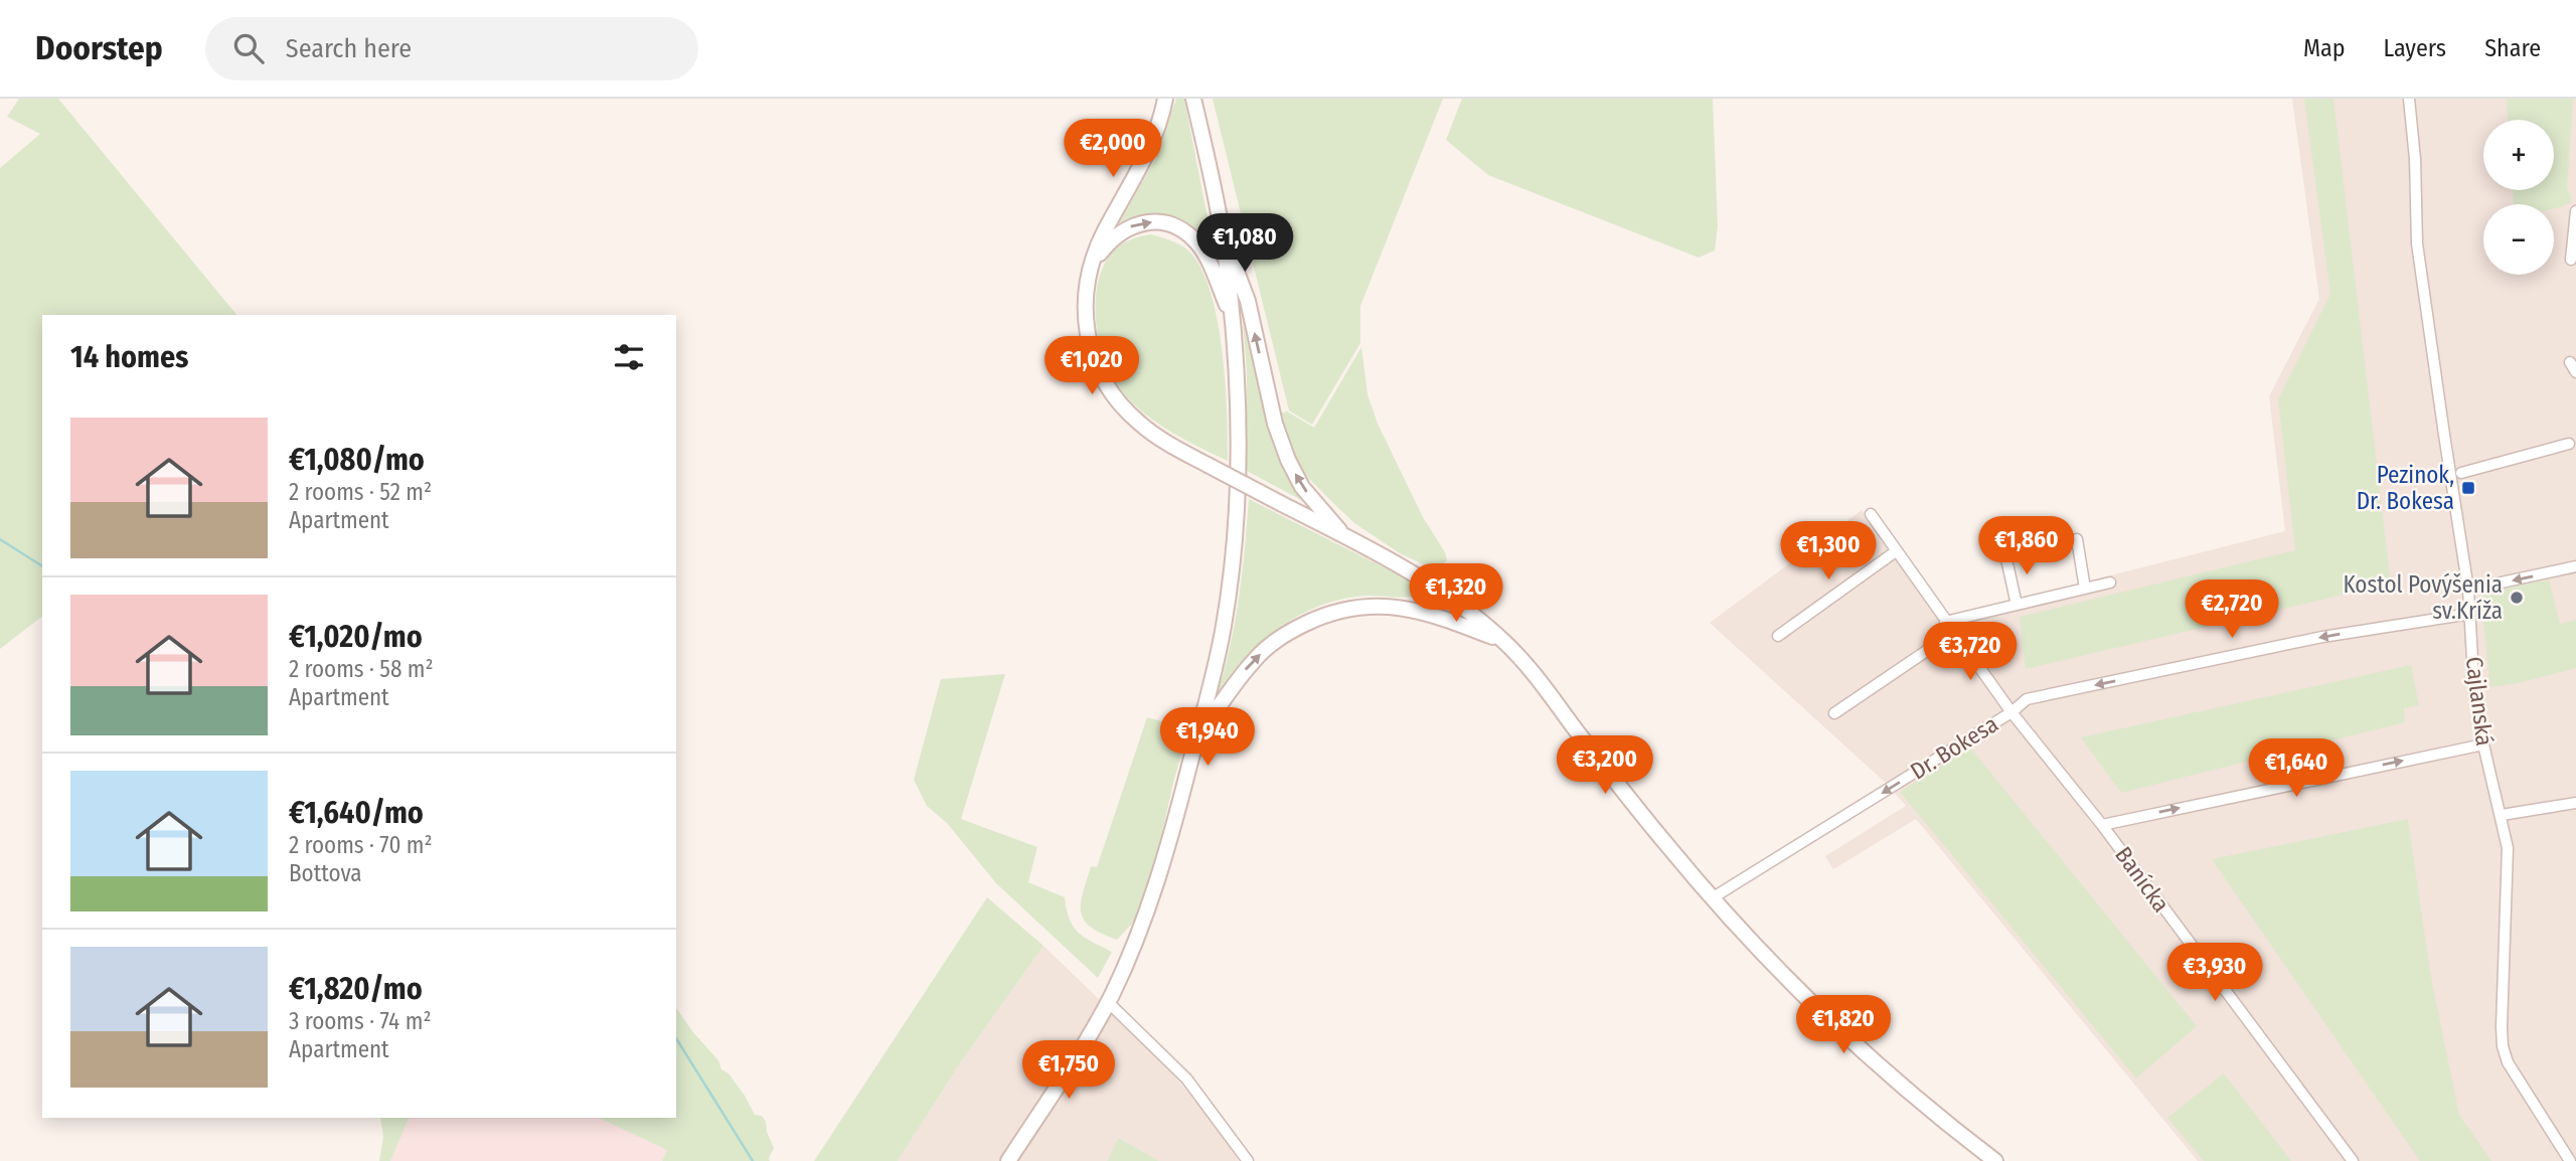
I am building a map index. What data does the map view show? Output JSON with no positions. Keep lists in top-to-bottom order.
{
  "streets": {
    "street": ["Cajlanská", "Dr. Bokesa", "Banícka"]
  },
  "crossings": [
    ["Cajlanská", "Dr. Bokesa"],
    ["Dr. Bokesa", "Banícka"]
  ],
  "one_way": ["Dr. Bokesa"],
  "places": {
    "transit": ["Pezinok, Dr. Bokesa"],
    "other": ["Kostol Povýšenia sv.Kríža"]
  },
  "page": {
    "header": "Doorstep",
    "search": "Search here",
    "nav": ["Map", "Layers", "Share"],
    "price": [
      "€2,000",
      "€1,080",
      "€1,020",
      "€1,860",
      "€1,300",
      "€1,320",
      "€2,720",
      "€3,720",
      "€1,940",
      "€3,200",
      "€1,640",
      "€3,930",
      "€1,820",
      "€1,750"
    ],
    "map_buttons": ["+", "−"],
    "heading": "14 homes",
    "list": [
      {
        "name": "€1,080/mo",
        "note": "2 rooms · 52 m² · Apartment"
      },
      {
        "name": "€1,020/mo",
        "note": "2 rooms · 58 m² · Apartment"
      },
      {
        "name": "€1,640/mo",
        "note": "2 rooms · 70 m² · Bottova"
      },
      {
        "name": "€1,820/mo",
        "note": "3 rooms · 74 m² · Apartment"
      }
    ]
  }
}
